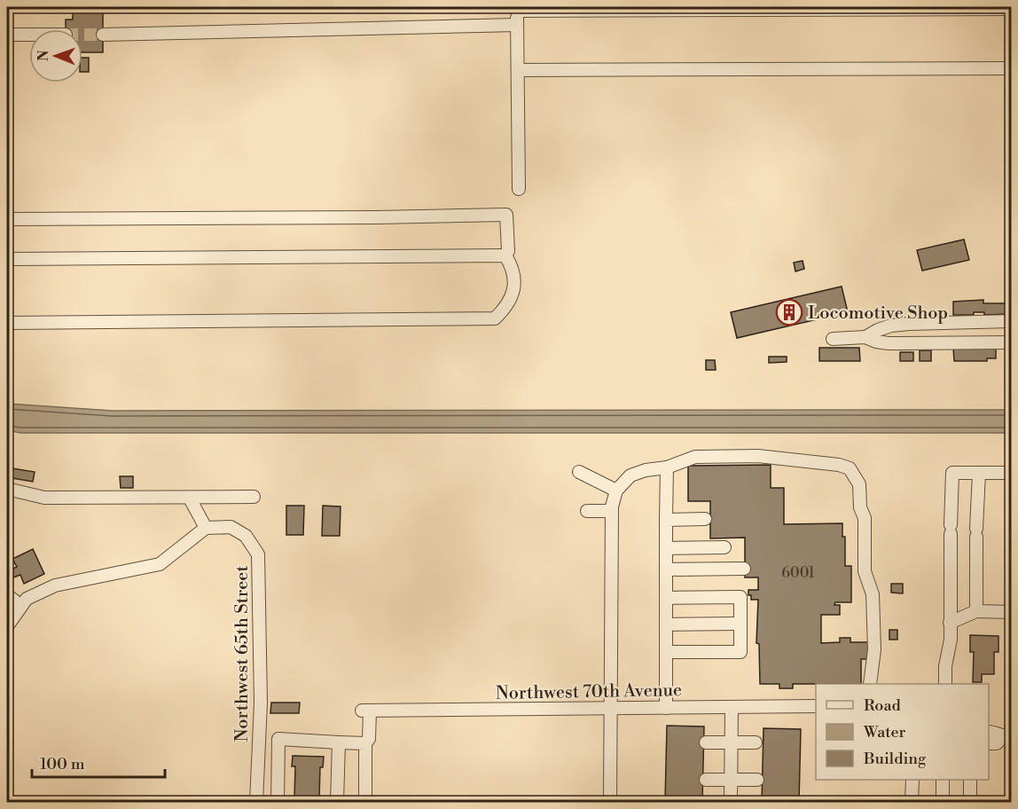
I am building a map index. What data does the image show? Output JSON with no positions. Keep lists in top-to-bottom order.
{
  "streets": {
    "street": ["Northwest 65th Street", "Northwest 70th Avenue"]
  },
  "places": {
    "building": ["Locomotive Shop"]
  },
  "house_numbers": ["6001"],
  "legend": ["Road", "Water", "Building"],
  "scale_bar": "100 m",
  "north": "left"
}
